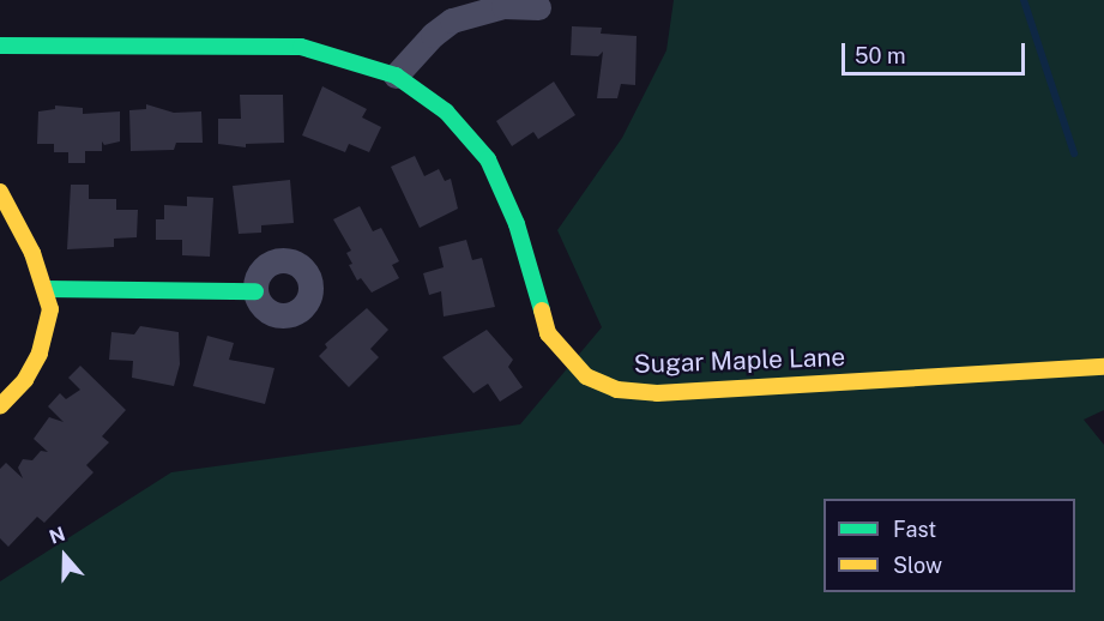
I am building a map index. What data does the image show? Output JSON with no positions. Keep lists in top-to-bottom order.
{
  "streets": {
    "street": ["Sugar Maple Lane"]
  },
  "legend": ["Fast", "Slow"],
  "scale_bar": "50 m",
  "north": "top"
}
